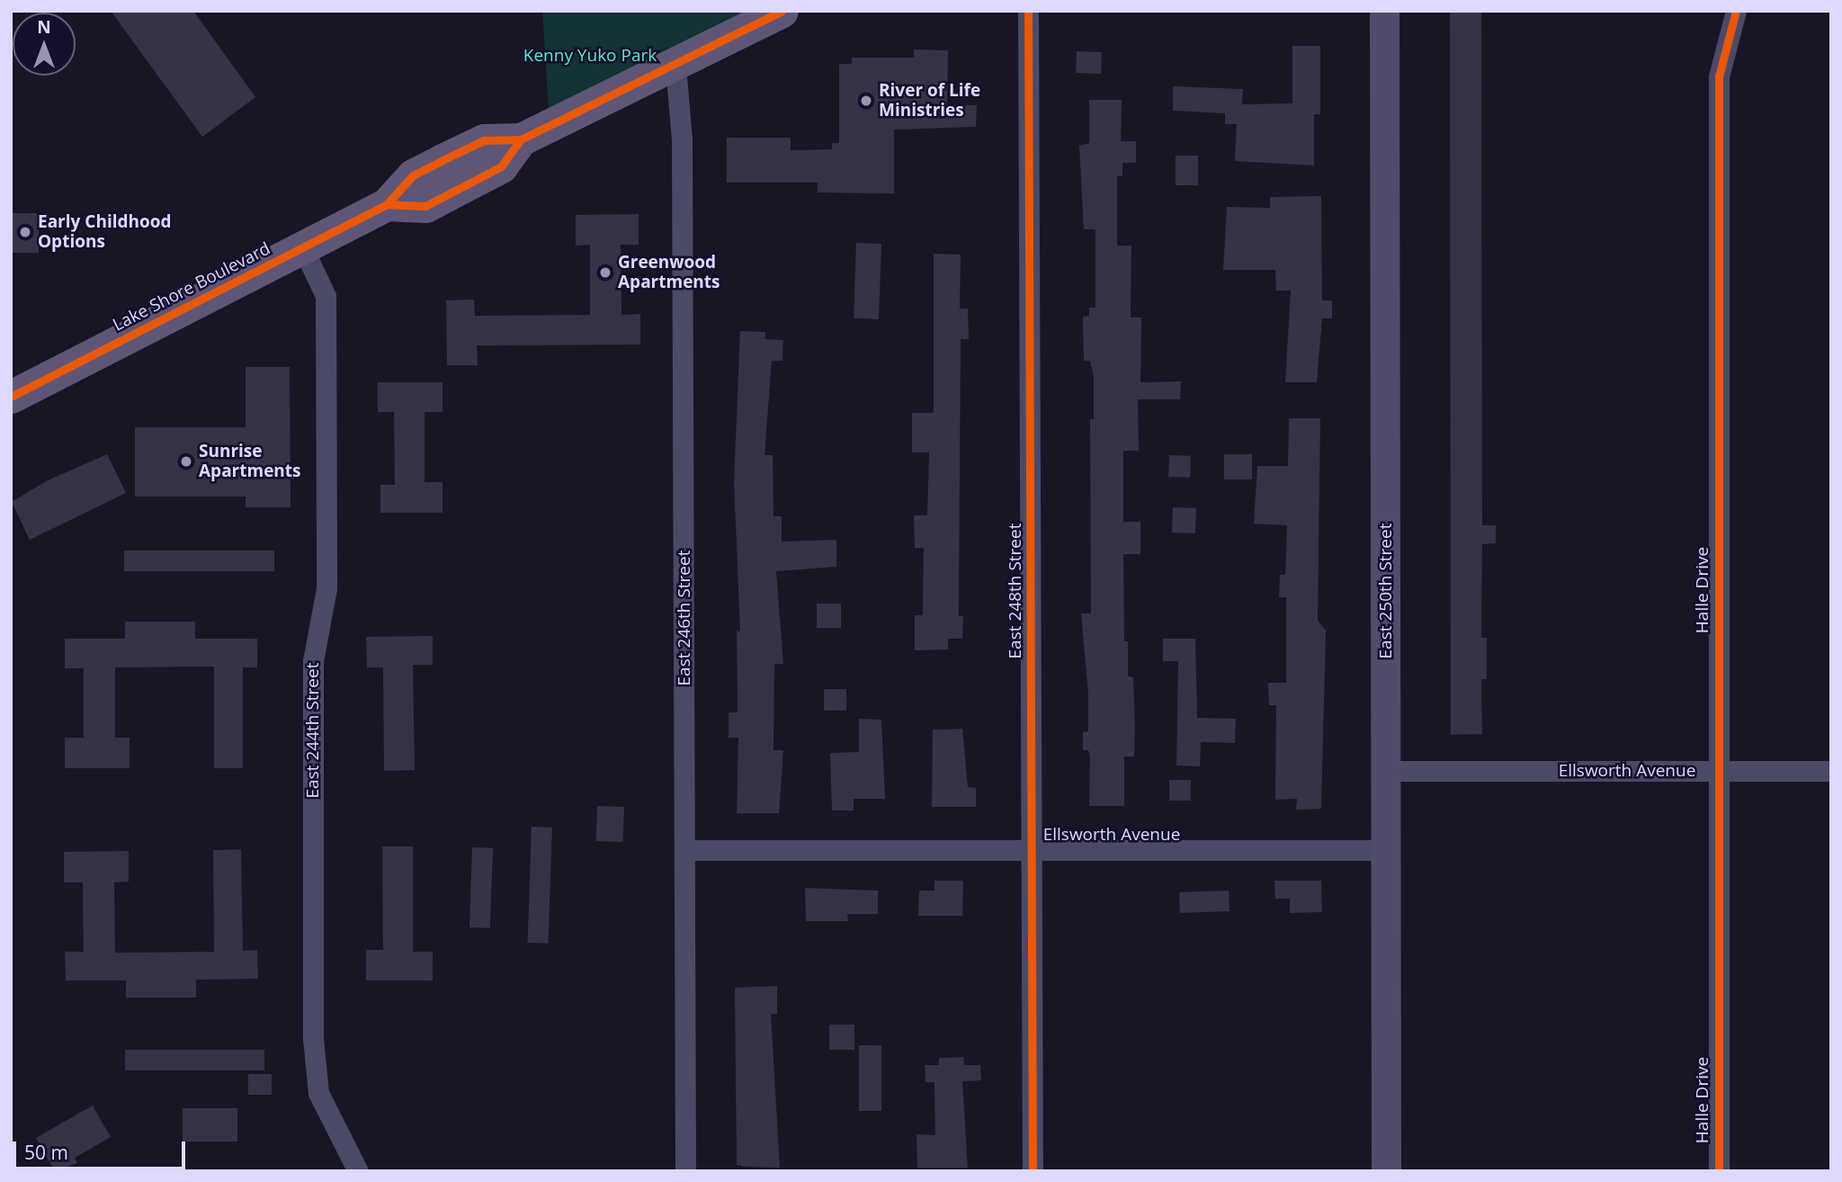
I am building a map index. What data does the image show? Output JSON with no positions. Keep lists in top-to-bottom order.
{
  "streets": {
    "main road": ["Lake Shore Boulevard"],
    "street": [
      "Halle Drive",
      "East 248th Street",
      "East 250th Street",
      "East 246th Street",
      "East 244th Street",
      "Ellsworth Avenue"
    ]
  },
  "crossings": [
    ["Lake Shore Boulevard", "East 246th Street"],
    ["Lake Shore Boulevard", "East 244th Street"],
    ["Halle Drive", "Ellsworth Avenue"],
    ["East 248th Street", "Ellsworth Avenue"],
    ["East 250th Street", "Ellsworth Avenue"],
    ["East 246th Street", "Ellsworth Avenue"]
  ],
  "parks": ["Kenny Yuko Park"],
  "places": [
    "River of Life Ministries",
    "Early Childhood Options",
    "Greenwood Apartments",
    "Sunrise Apartments"
  ],
  "scale_bar": "50 m",
  "north": "top"
}
